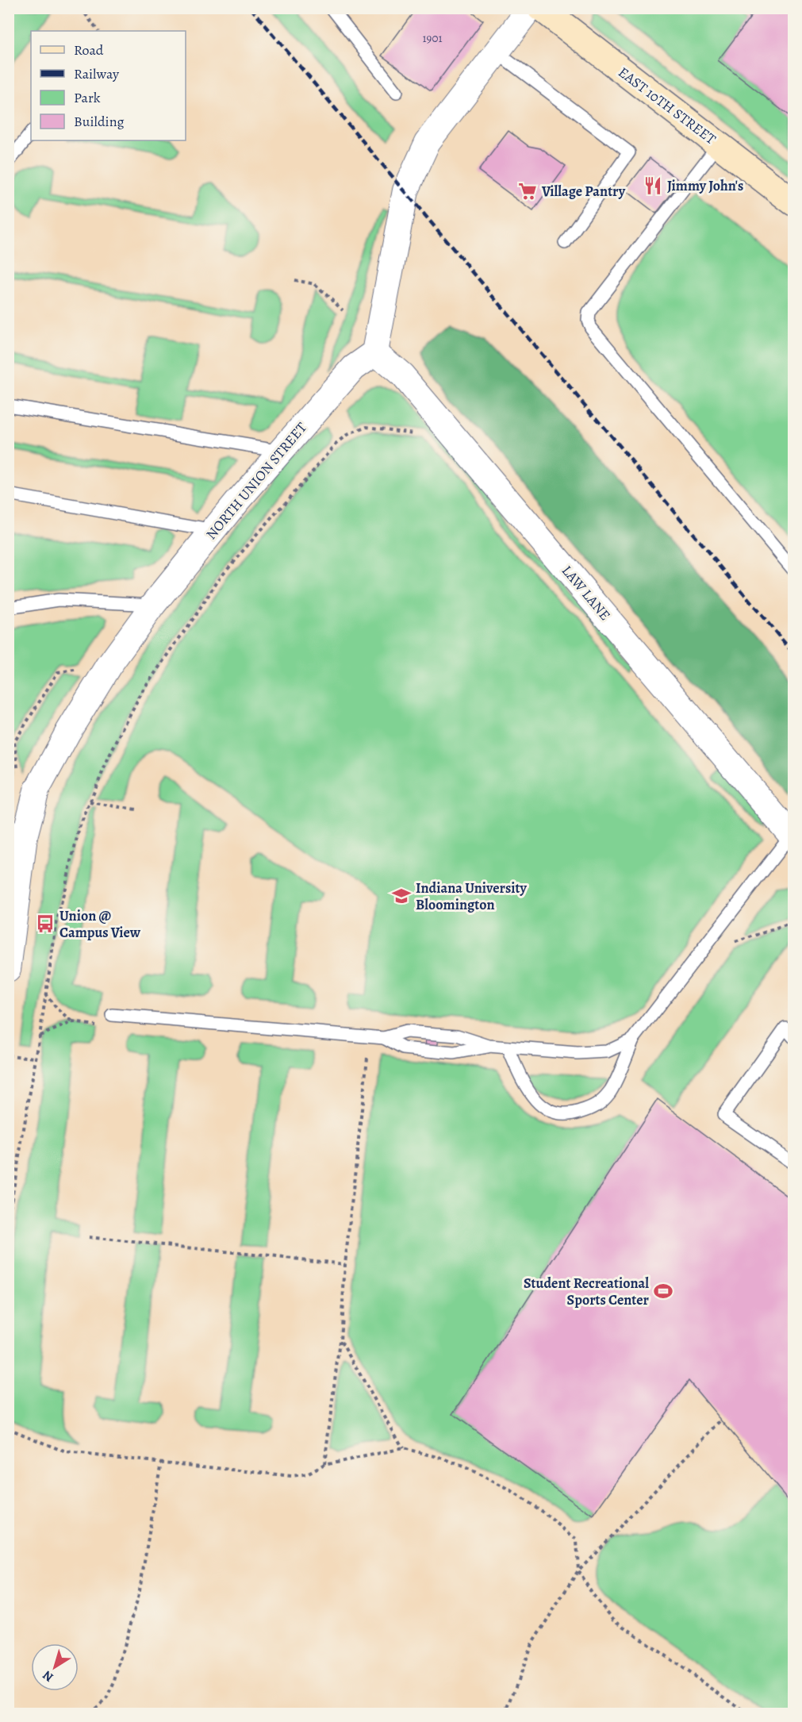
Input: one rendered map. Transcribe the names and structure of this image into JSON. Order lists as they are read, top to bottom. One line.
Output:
{"streets":{"street":["EAST 10TH STREET","NORTH UNION STREET","LAW LANE"]},"crossings":[["NORTH UNION STREET","LAW LANE"]],"places":{"restaurant":["Jimmy John's"],"supermarket":["Village Pantry"],"school or university":["Indiana University Bloomington"],"bus stop":["Union @ Campus View"],"sports":["Student Recreational Sports Center"]},"house_numbers":["1901"],"legend":["Road","Railway","Park","Building"],"north":"bottom left"}
